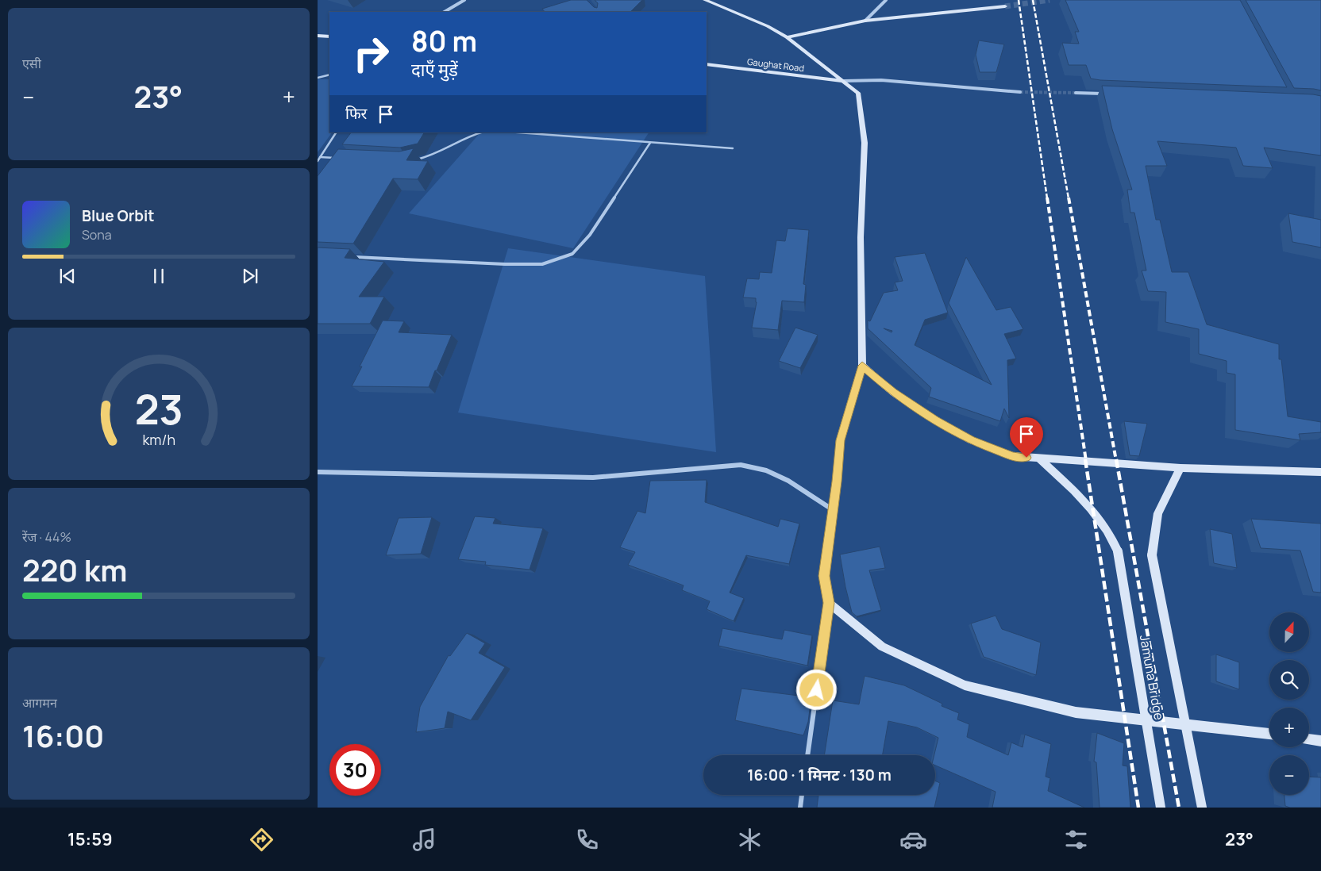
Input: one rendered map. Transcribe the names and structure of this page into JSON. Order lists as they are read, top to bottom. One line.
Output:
{"streets":{"main road":["Gaughat Road","Jamuna Bridge"]},"north":"top","page":{"tile":["एसी",["रेंज · 44%","220 km"],["आगमन","16:00"]],"turn":["80 m","दाएँ मुड़ें"],"heat":["−","23°","+"],"then":"फिर","song":["Blue Orbit","Sona"],"map_buttons":["+","−"],"limit":"30","trip":"16:00 · 1 मिनट · 130 m","tabs":["15:59","23°"],"gauge":["23","km/h"]}}
